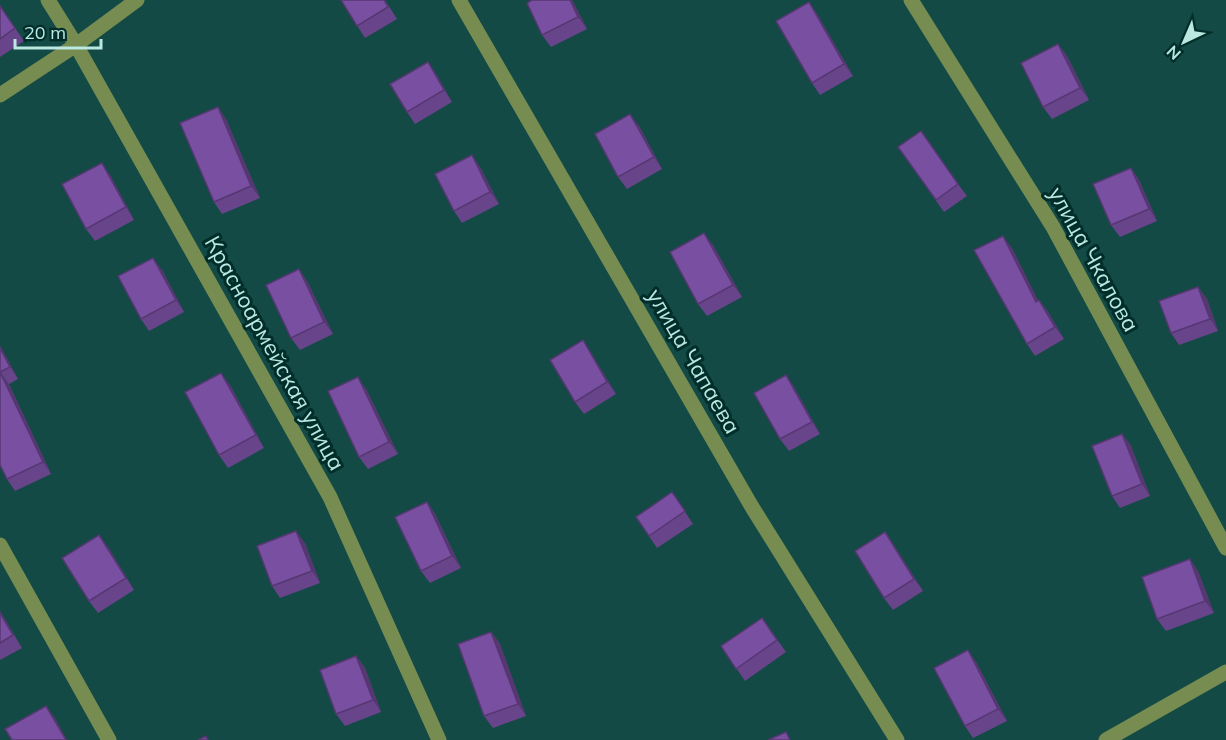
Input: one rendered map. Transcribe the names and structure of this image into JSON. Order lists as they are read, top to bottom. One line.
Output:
{"streets":{"street":["улица Чкалова","Красноармейская улица","улица Чапаева"]},"scale_bar":"20 m","north":"bottom left"}
